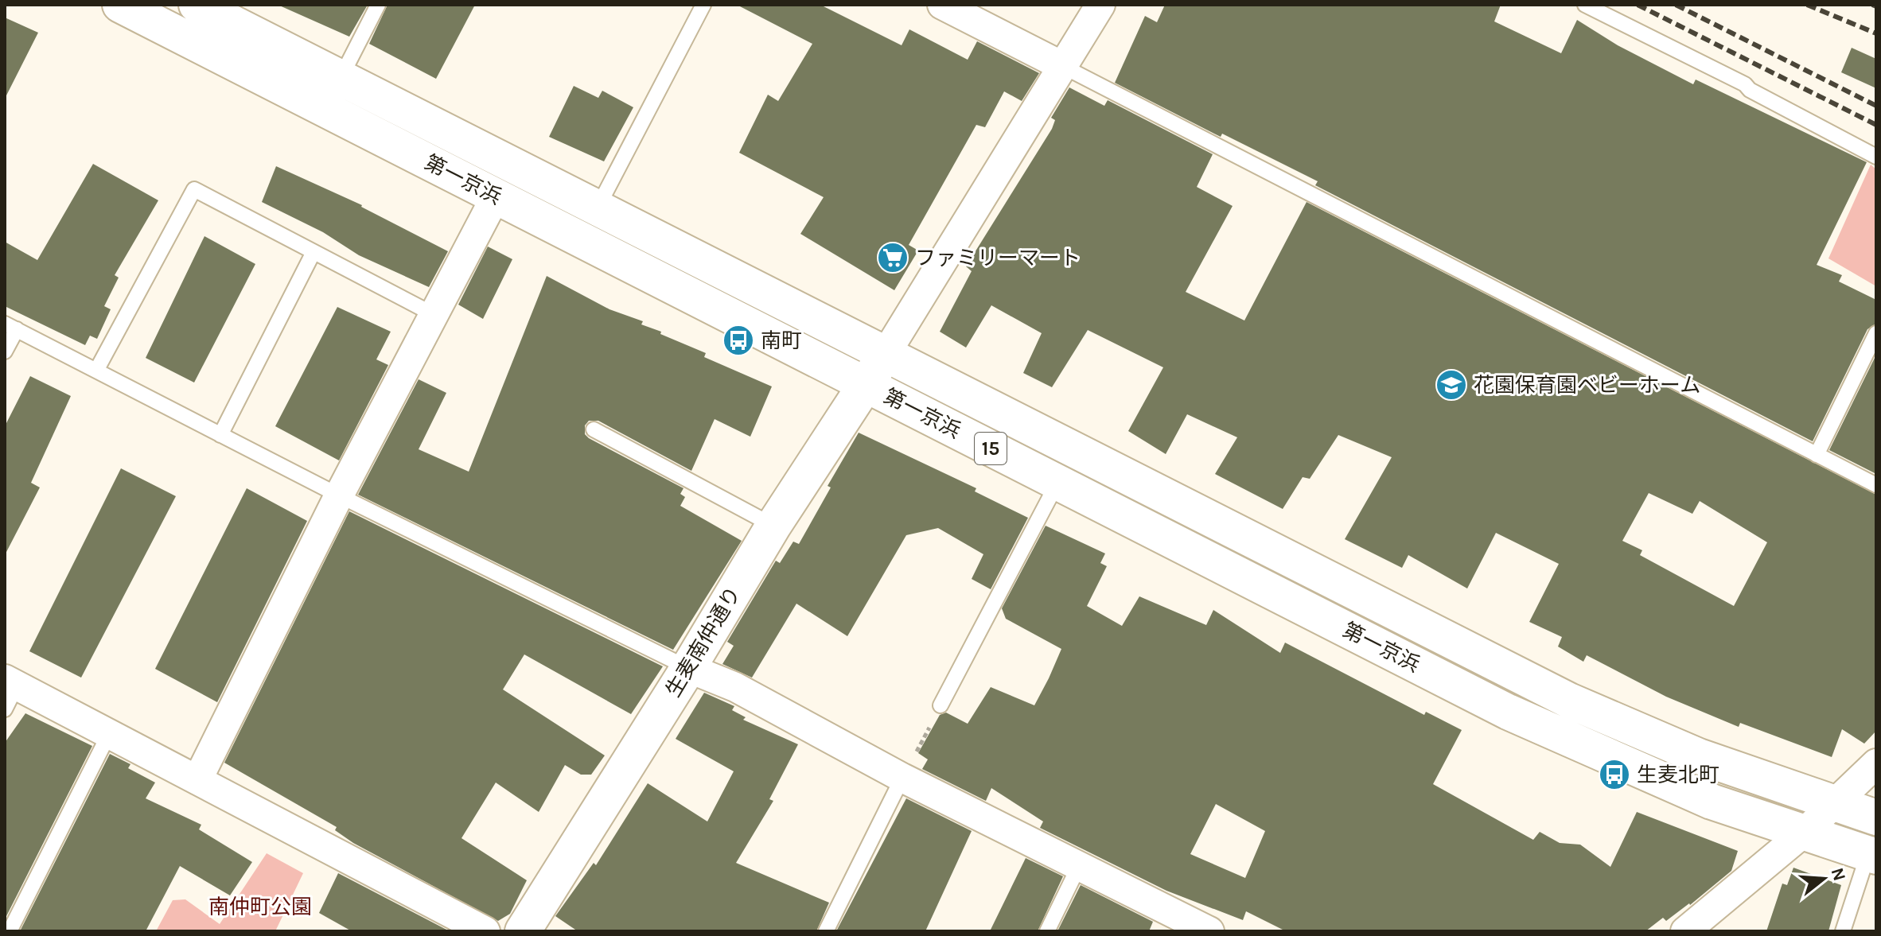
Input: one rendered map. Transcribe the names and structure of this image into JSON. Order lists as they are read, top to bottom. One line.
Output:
{"streets":{"main road":["第一京浜","15","生麦南仲通り"]},"crossings":[["第一京浜","生麦南仲通り"]],"parks":["南仲町公園"],"places":{"supermarket":["ファミリーマート"],"bus stop":["南町","生麦北町"],"school or university":["花園保育園ベビーホーム"]},"north":"right"}
